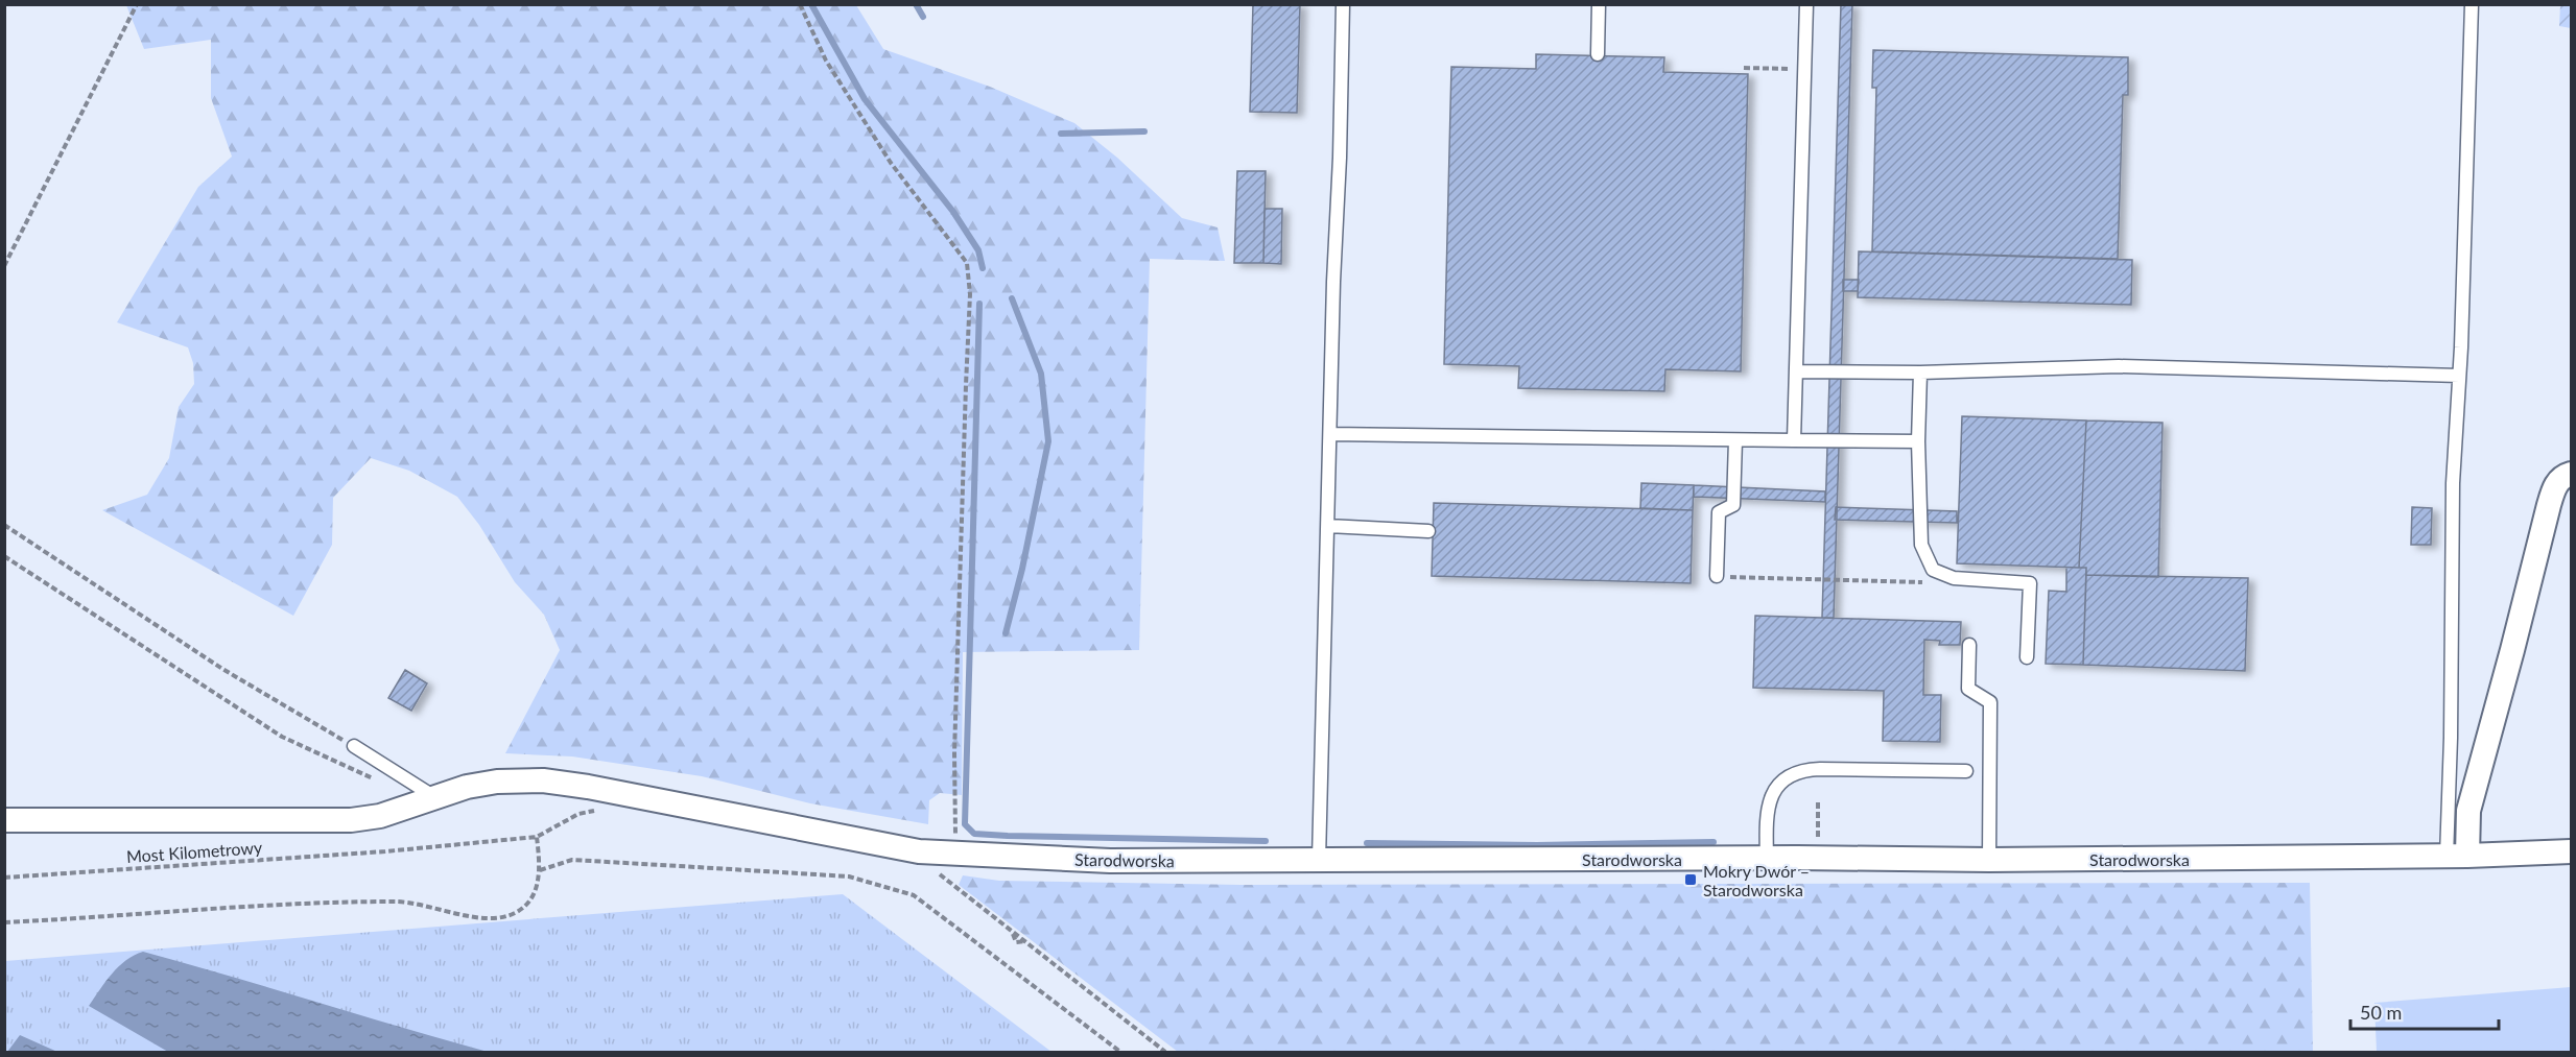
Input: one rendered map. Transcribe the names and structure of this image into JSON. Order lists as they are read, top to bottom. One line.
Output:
{"streets":{"street":["Starodworska"],"path":["Most Kilometrowy"]},"places":{"transit":["Mokry Dwór – Starodworska"]},"scale_bar":"50 m"}
